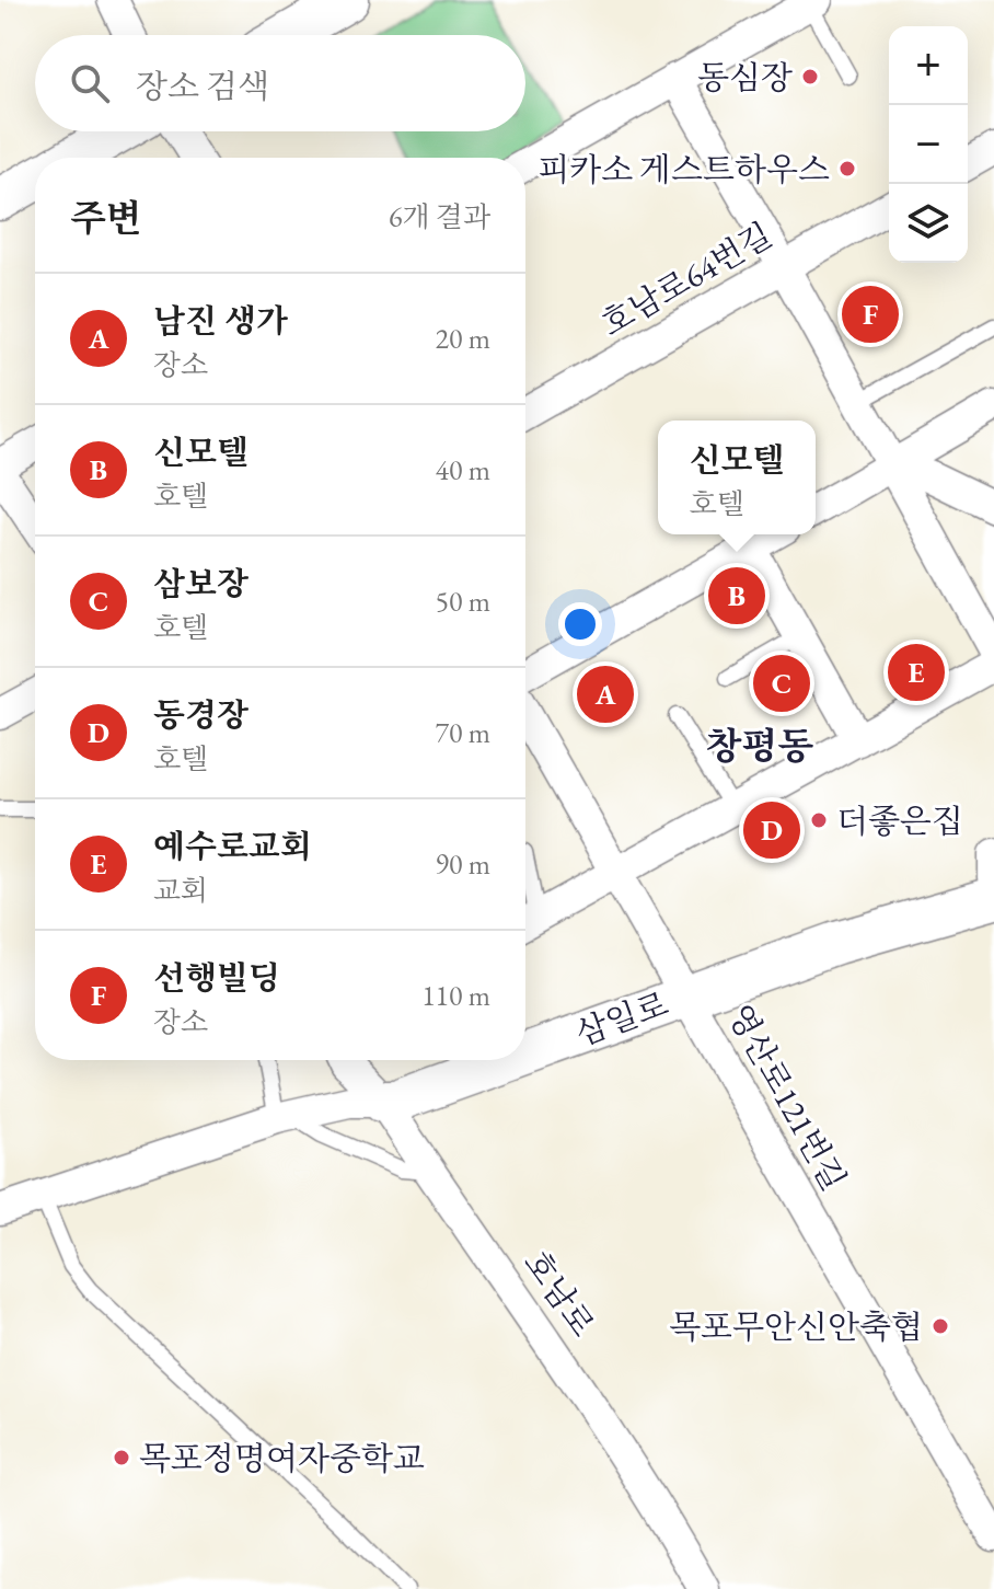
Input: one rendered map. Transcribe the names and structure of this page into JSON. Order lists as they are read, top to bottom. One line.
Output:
{"streets":{"street":["호남로64번길","삼일로","영산로121번길","호남로"]},"crossings":[["삼일로","영산로121번길"],["삼일로","호남로"]],"districts":["창평동"],"places":["동심장","피카소 게스트하우스","더좋은집","목포무안신안축협","목포정명여자중학교"],"page":{"map_buttons":["+","−"],"search":"장소 검색","heading":["주변","6개 결과"],"list":[{"mark":"A","name":"남진 생가","note":"장소","value":"20 m"},{"mark":"B","name":"신모텔","note":"호텔","value":"40 m"},{"mark":"C","name":"삼보장","note":"호텔","value":"50 m"},{"mark":"D","name":"동경장","note":"호텔","value":"70 m"},{"mark":"E","name":"예수로교회","note":"교회","value":"90 m"},{"mark":"F","name":"선행빌딩","note":"장소","value":"110 m"}],"pins":["F","B","E","C","A","D"],"popup":["신모텔","호텔"]}}
